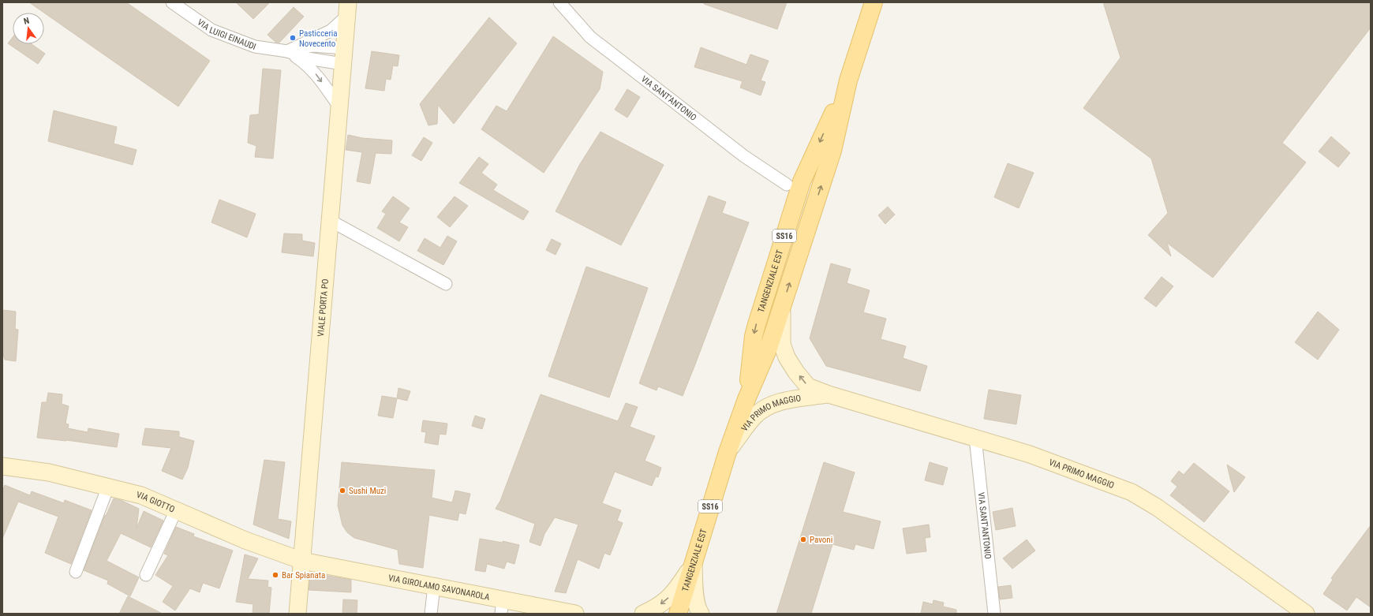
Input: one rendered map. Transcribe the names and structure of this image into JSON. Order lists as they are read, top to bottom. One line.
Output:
{"streets":{"main road":["SS16","TANGENZIALE EST"],"street":["VIA LUIGI EINAUDI","VIA SANT'ANTONIO","VIALE PORTA PO","VIA PRIMO MAGGIO","VIA GIOTTO","VIA GIROLAMO SAVONAROLA"]},"crossings":[["VIA LUIGI EINAUDI","VIALE PORTA PO"],["VIA SANT'ANTONIO","VIA PRIMO MAGGIO"],["TANGENZIALE EST","VIA PRIMO MAGGIO"],["VIALE PORTA PO","VIA GIOTTO"],["VIALE PORTA PO","VIA GIROLAMO SAVONAROLA"],["VIA GIOTTO","VIA GIROLAMO SAVONAROLA"]],"places":["Pasticceria Novecento","Sushi Muzi","Pavoni","Bar Spianata"],"north":"top"}
